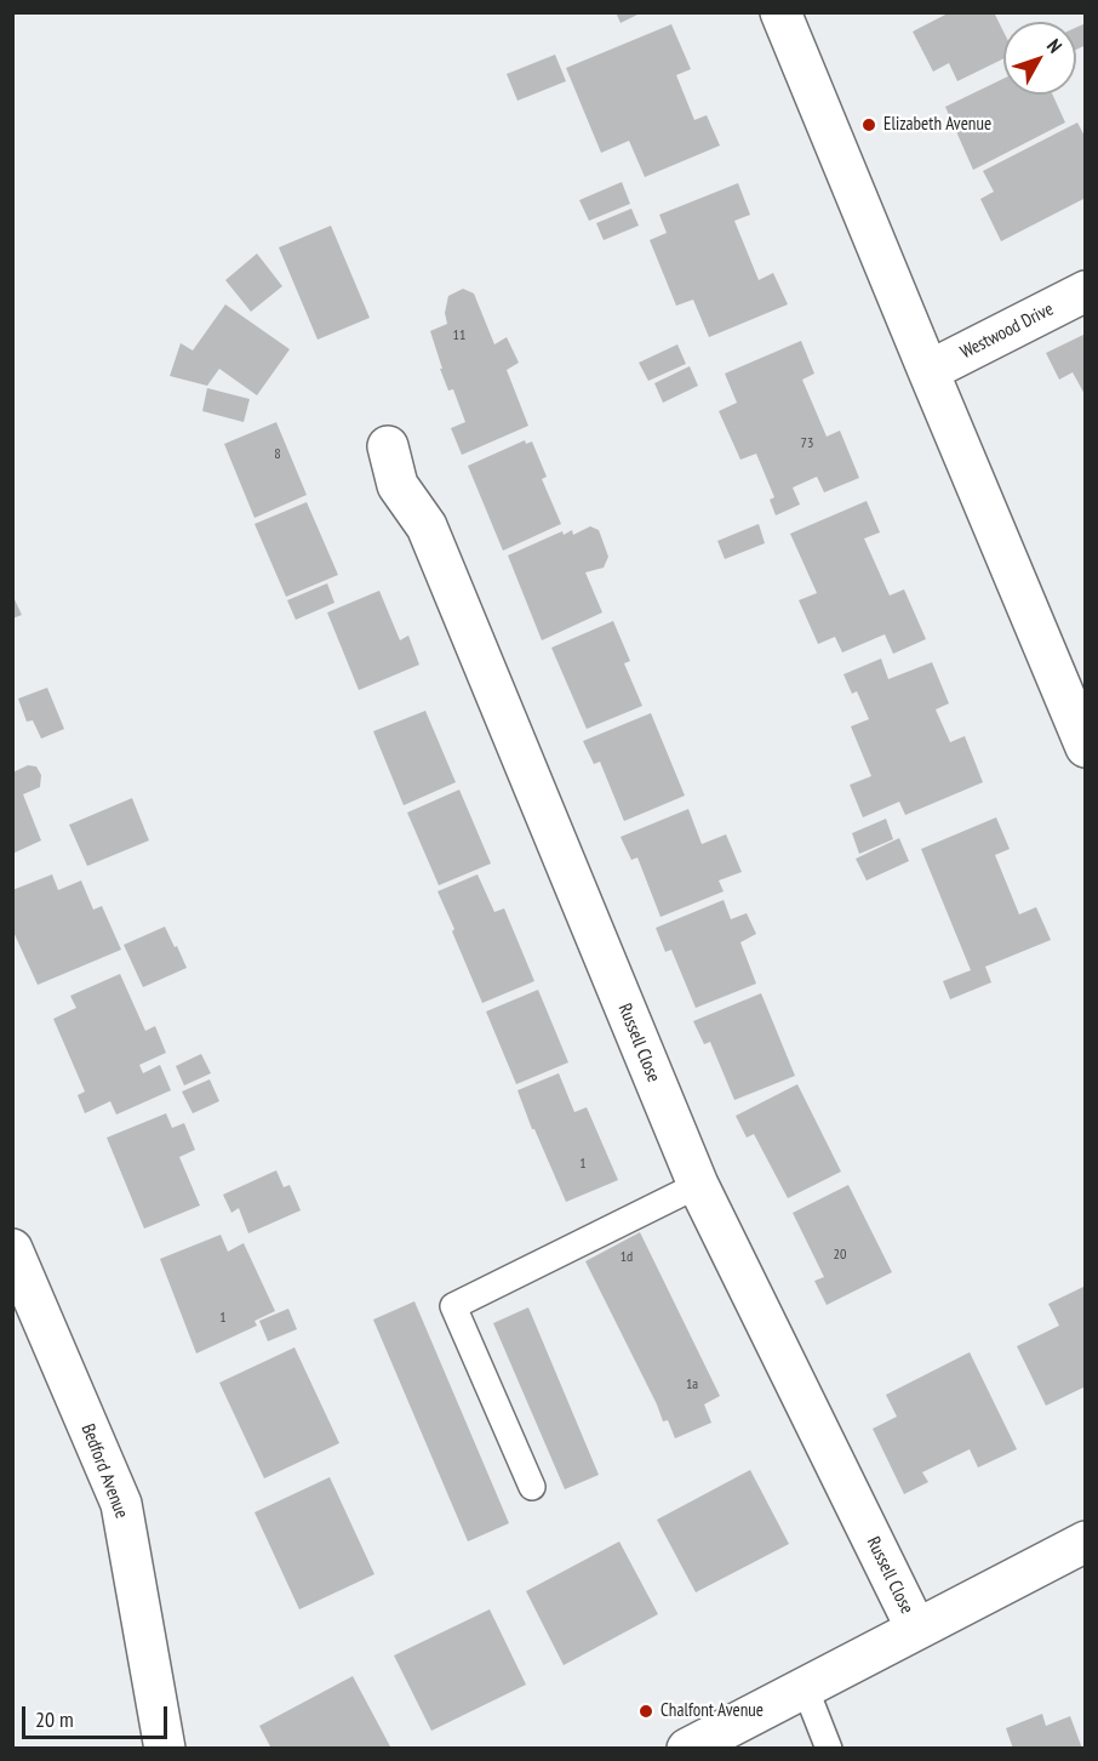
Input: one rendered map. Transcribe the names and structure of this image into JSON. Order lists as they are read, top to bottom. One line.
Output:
{"streets":{"street":["Westwood Drive","Russell Close","Bedford Avenue"]},"places":["Elizabeth Avenue","Chalfont Avenue"],"house_numbers":["11","73","8","1","20","1d","1","1a"],"scale_bar":"20 m","north":"top right"}
